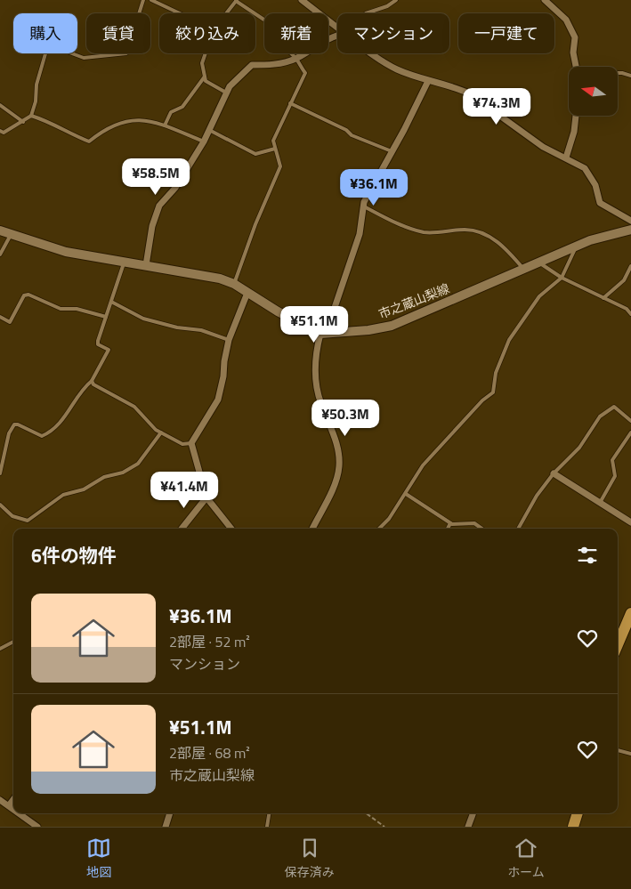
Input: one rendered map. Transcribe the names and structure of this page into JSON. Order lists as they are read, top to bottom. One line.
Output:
{"streets":{"main road":["市之蔵山梨線"]},"north":"left","page":{"chip":["購入","賃貸","絞り込み","新着","マンション","一戸建て"],"price":["¥74.3M","¥58.5M","¥36.1M","¥51.1M","¥50.3M","¥41.4M"],"heading":"6件の物件","list":[{"name":"¥36.1M","note":"2部屋 · 52 m² · マンション"},{"name":"¥51.1M","note":"2部屋 · 68 m² · 市之蔵山梨線"}],"tabs":["地図","保存済み","ホーム"]}}
